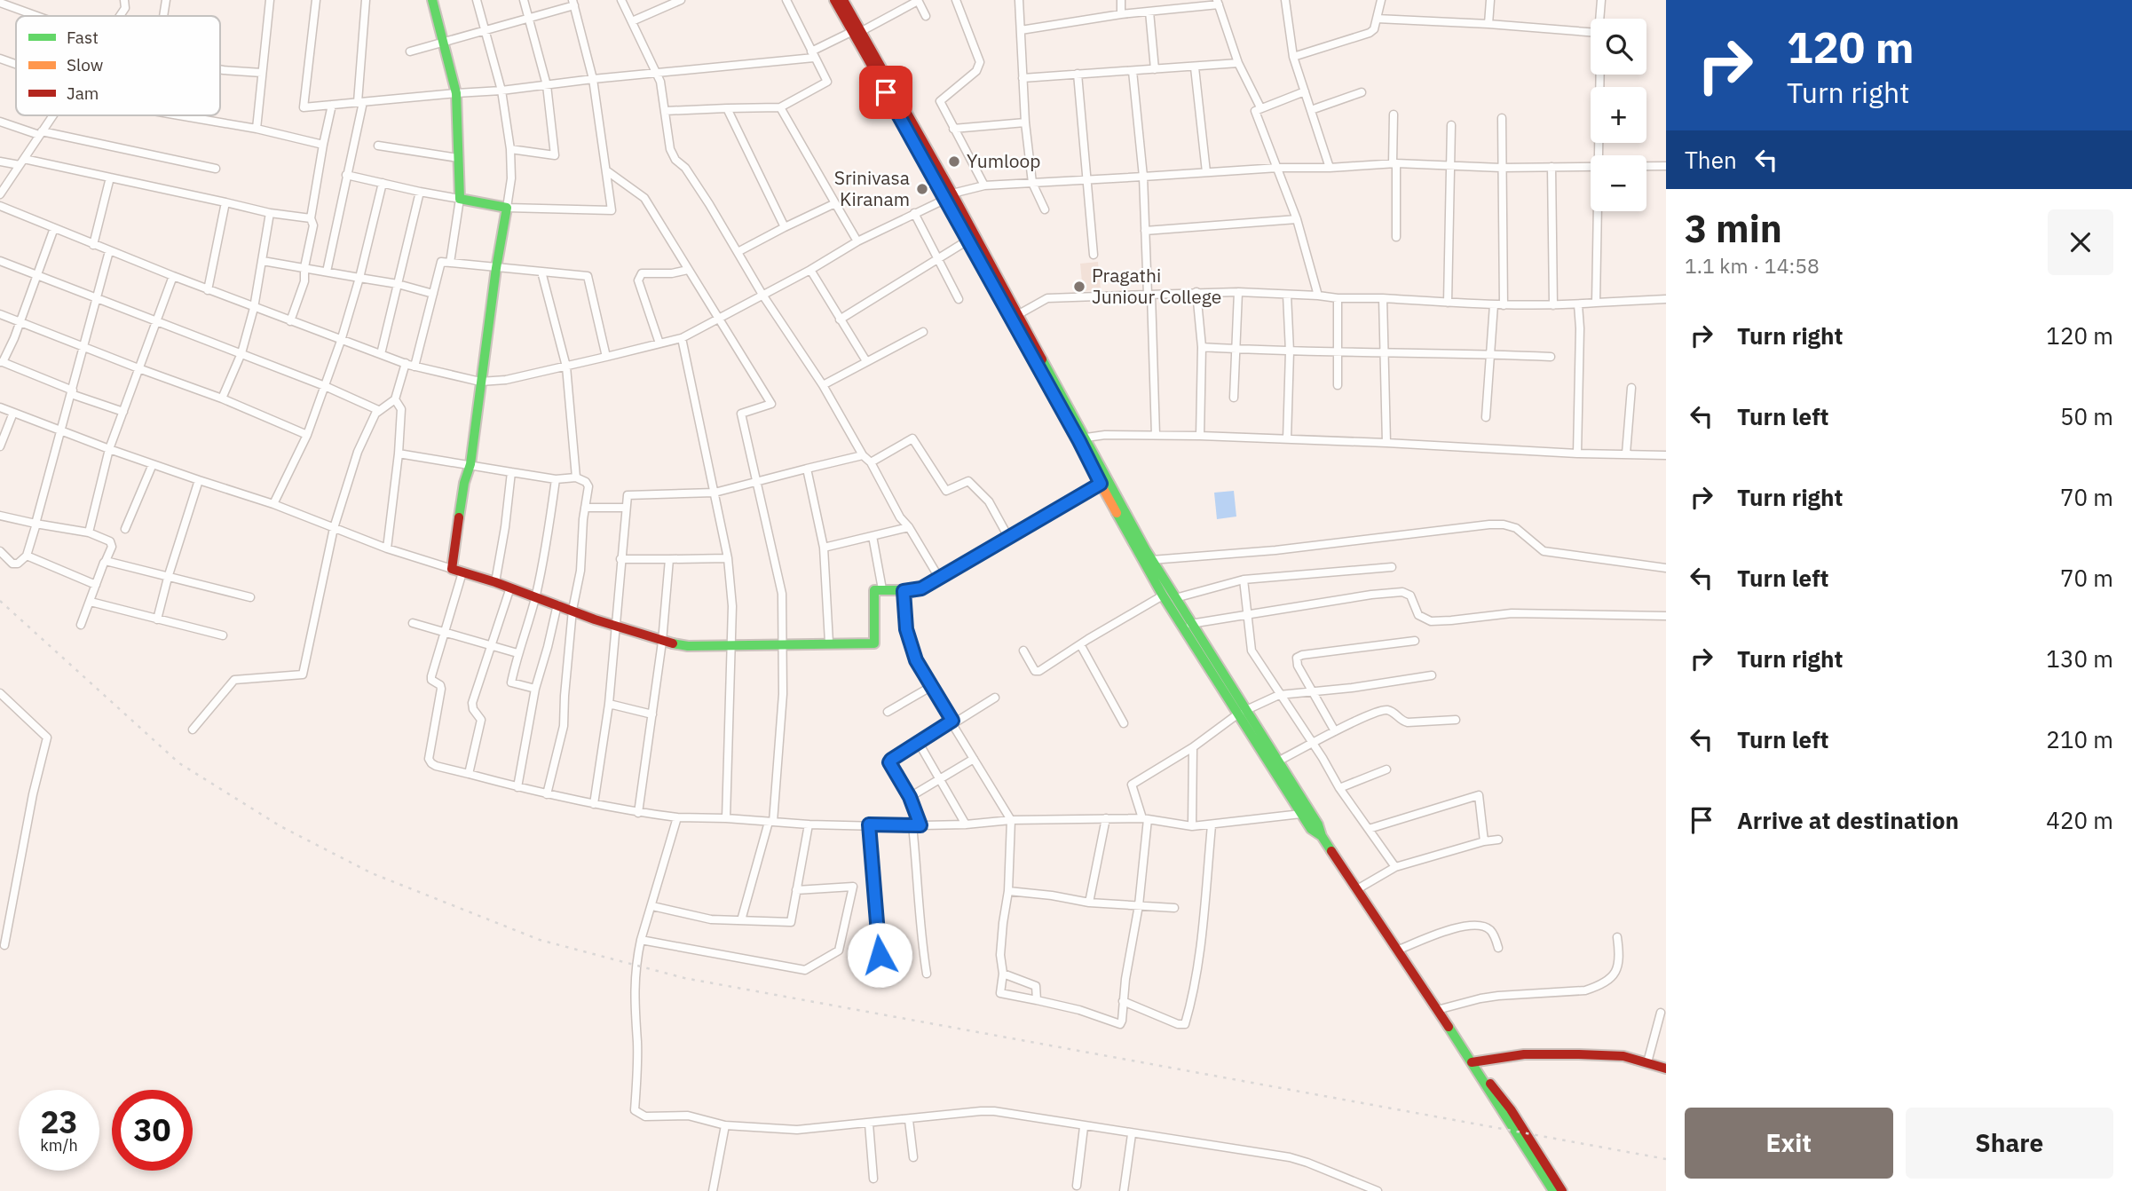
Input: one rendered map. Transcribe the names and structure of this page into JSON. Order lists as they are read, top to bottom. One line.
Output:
{"places":["Yumloop","Srinivasa Kiranam","Pragathi Juniour College"],"legend":["Fast","Slow","Jam"],"page":{"turn":["120 m","Turn right"],"map_buttons":["+","−"],"then":"Then","heading":["3 min","1.1 km · 14:58"],"list":[{"name":"Turn right","value":"120 m"},{"name":"Turn left","value":"50 m"},{"name":"Turn right","value":"70 m"},{"name":"Turn left","value":"70 m"},{"name":"Turn right","value":"130 m"},{"name":"Turn left","value":"210 m"},{"name":"Arrive at destination","value":"420 m"}],"speed":"23 km/h","limit":"30","buttons":["Exit","Share"]}}
